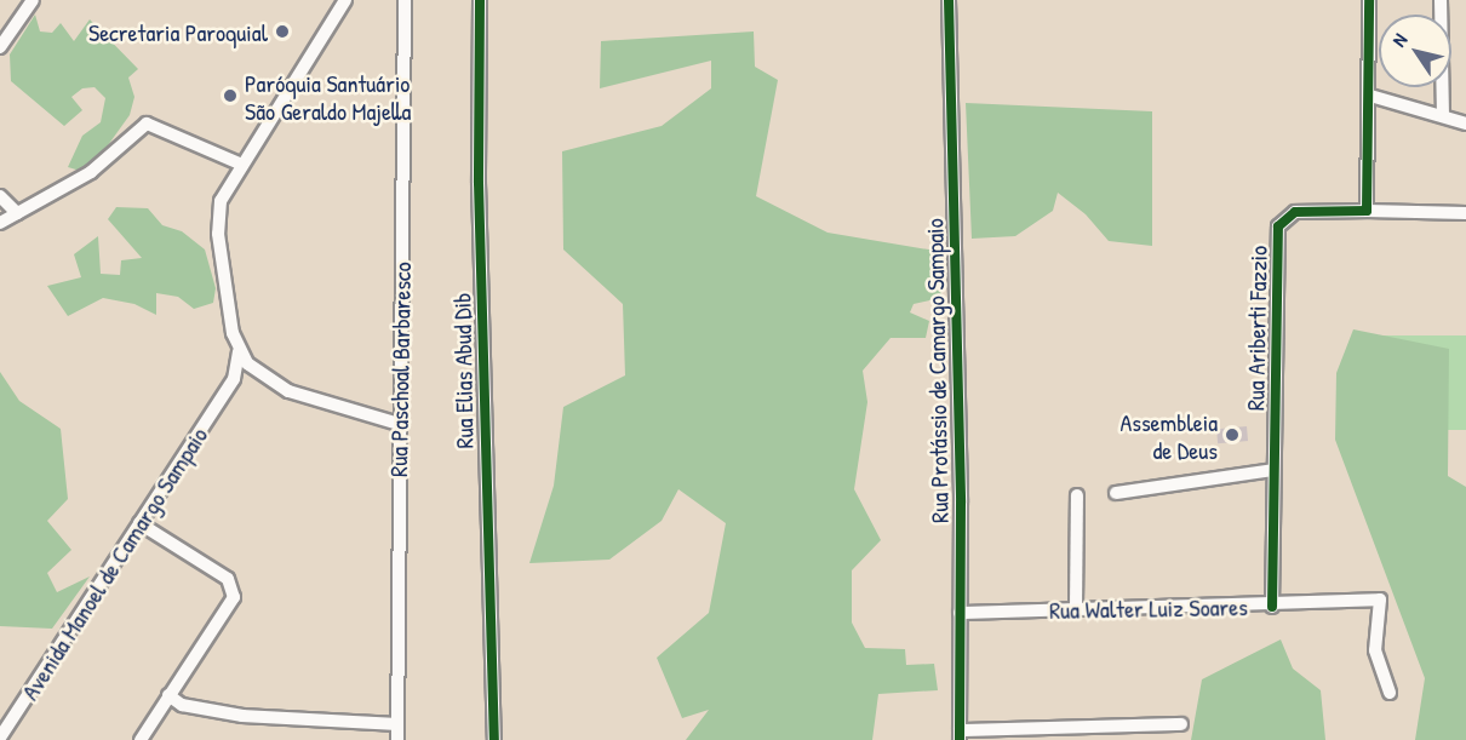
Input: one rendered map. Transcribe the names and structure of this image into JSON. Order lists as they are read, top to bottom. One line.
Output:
{"streets":{"street":["Rua Ariberti Fazzio","Rua Paschoal Barbaresco","Rua Elias Abud Dib","Rua Protássio de Camargo Sampaio","Avenida Manoel de Camargo Sampaio","Rua Walter Luiz Soares"]},"crossings":[["Rua Ariberti Fazzio","Rua Walter Luiz Soares"],["Rua Protássio de Camargo Sampaio","Rua Walter Luiz Soares"]],"places":["Secretaria Paroquial","Paróquia Santuário São Geraldo Majella","Assembleia de Deus"],"north":"top left"}
